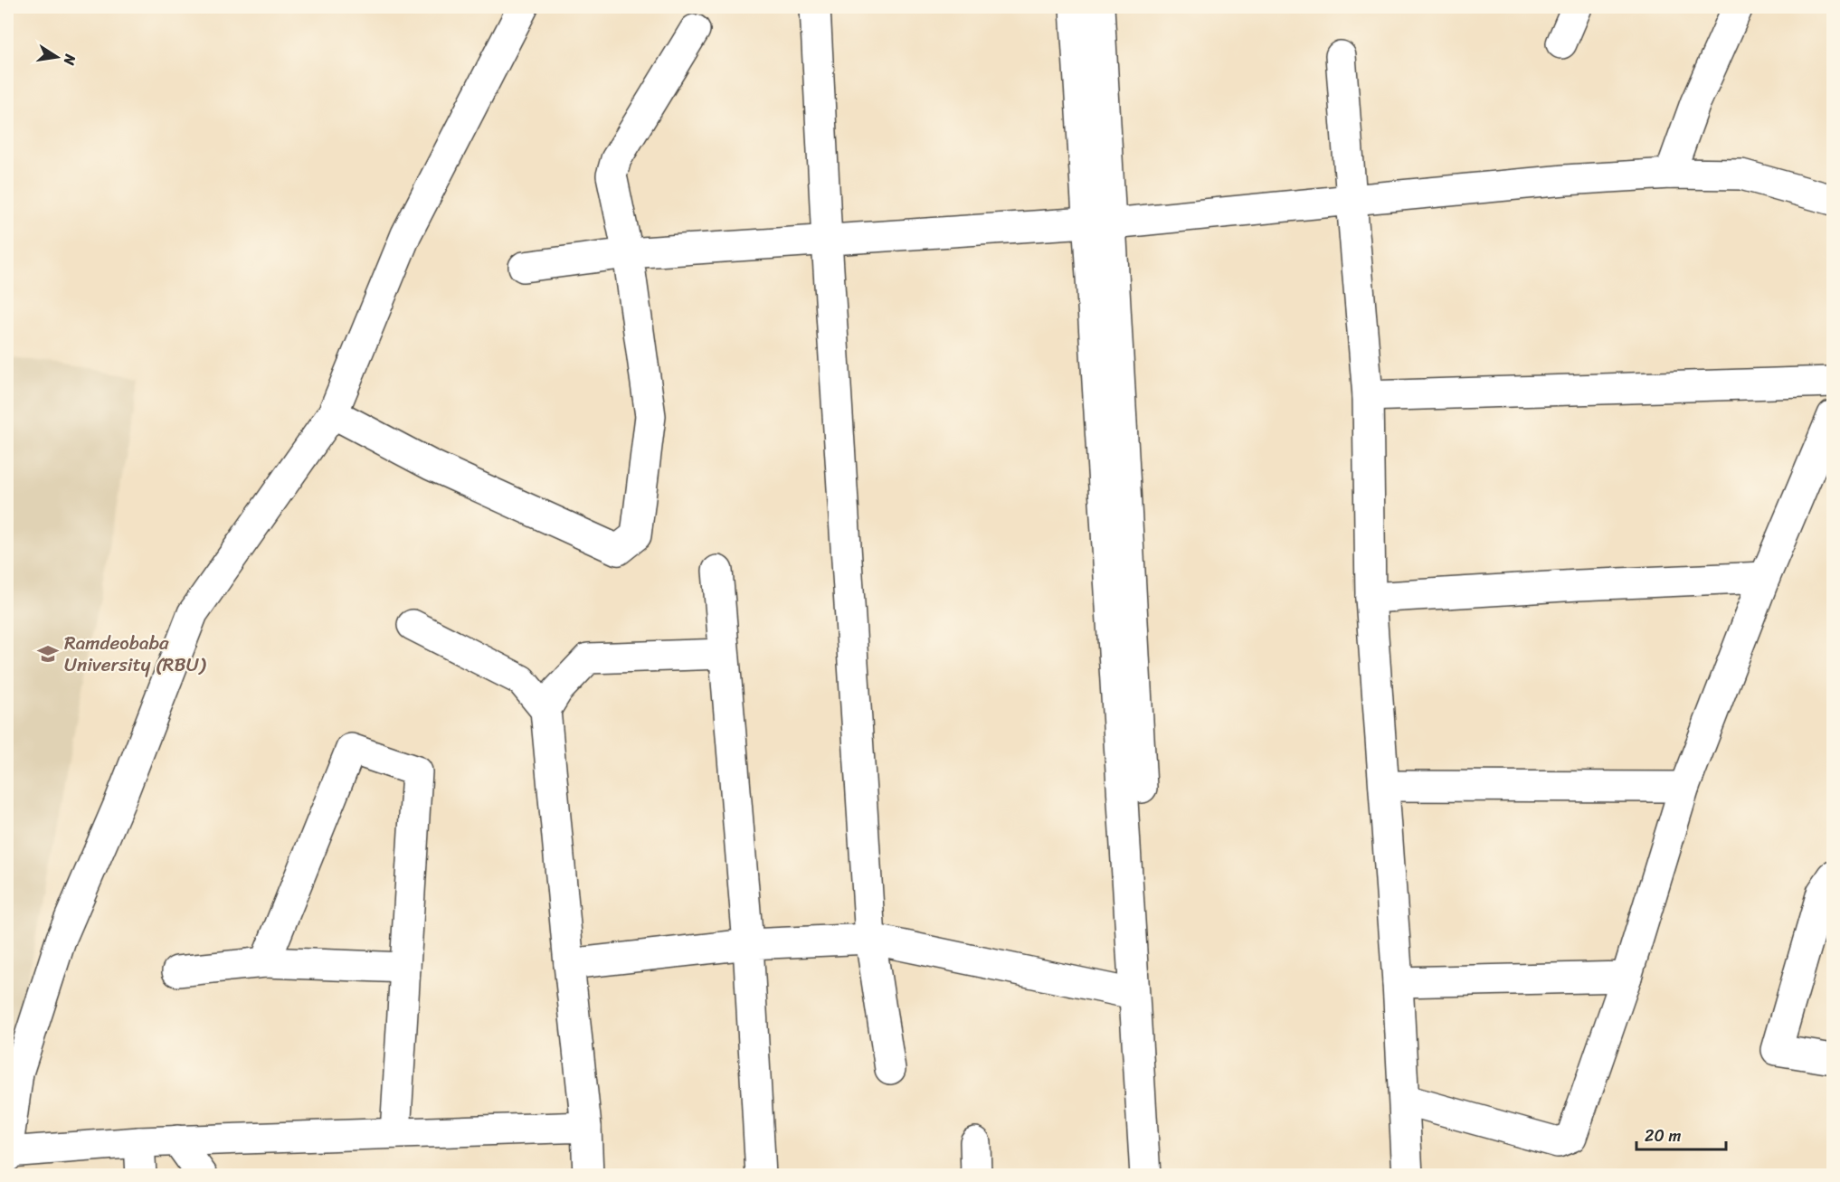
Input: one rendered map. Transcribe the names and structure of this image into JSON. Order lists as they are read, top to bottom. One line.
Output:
{"places":{"school or university":["Ramdeobaba University (RBU)"]},"scale_bar":"20 m","north":"right"}
